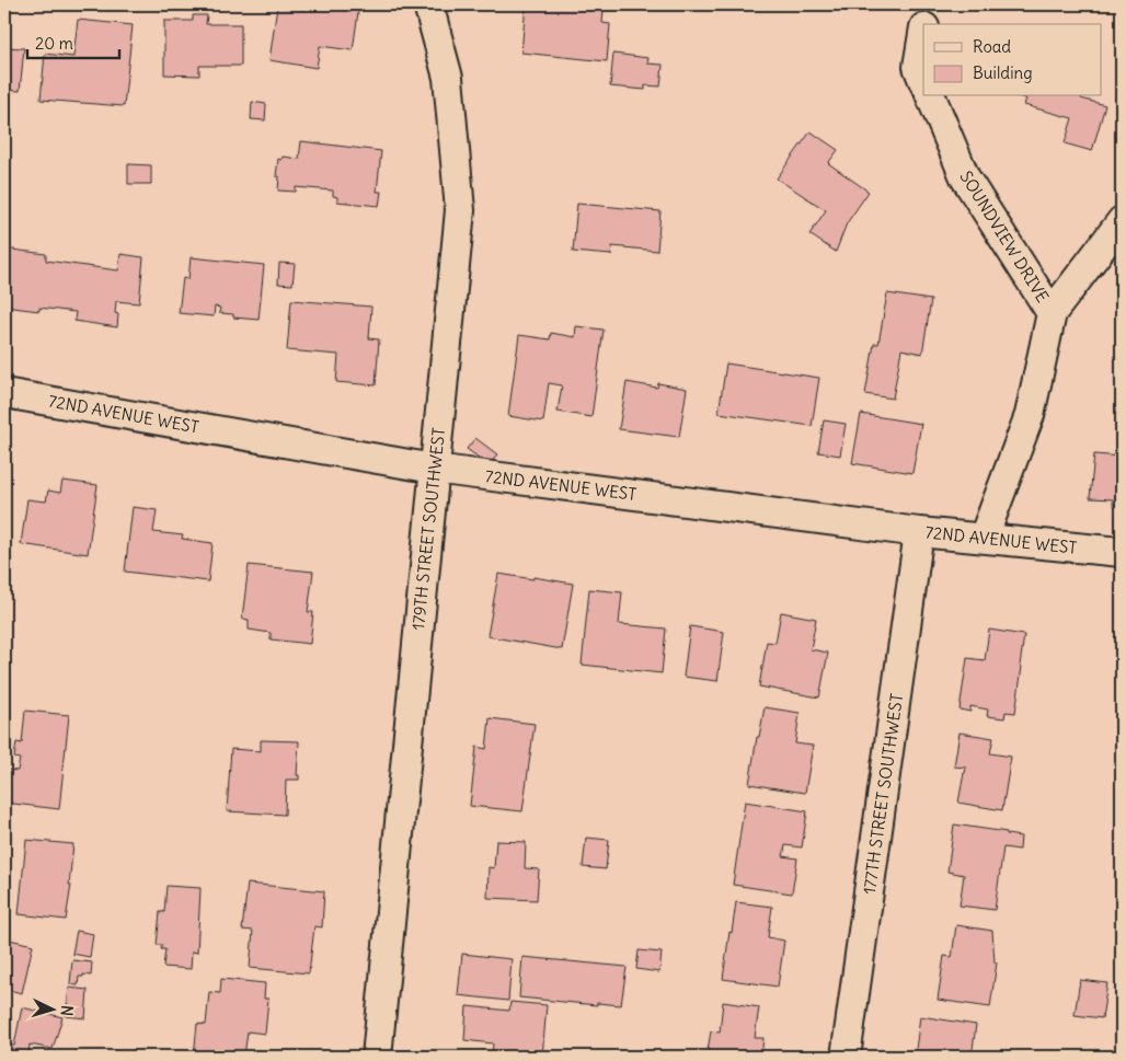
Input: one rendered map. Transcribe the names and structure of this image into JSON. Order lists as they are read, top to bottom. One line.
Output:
{"streets":{"street":["SOUNDVIEW DRIVE","72ND AVENUE WEST","179TH STREET SOUTHWEST","177TH STREET SOUTHWEST"]},"crossings":[["SOUNDVIEW DRIVE","72ND AVENUE WEST"],["72ND AVENUE WEST","179TH STREET SOUTHWEST"],["72ND AVENUE WEST","177TH STREET SOUTHWEST"]],"legend":["Road","Building"],"scale_bar":"20 m","north":"right"}
